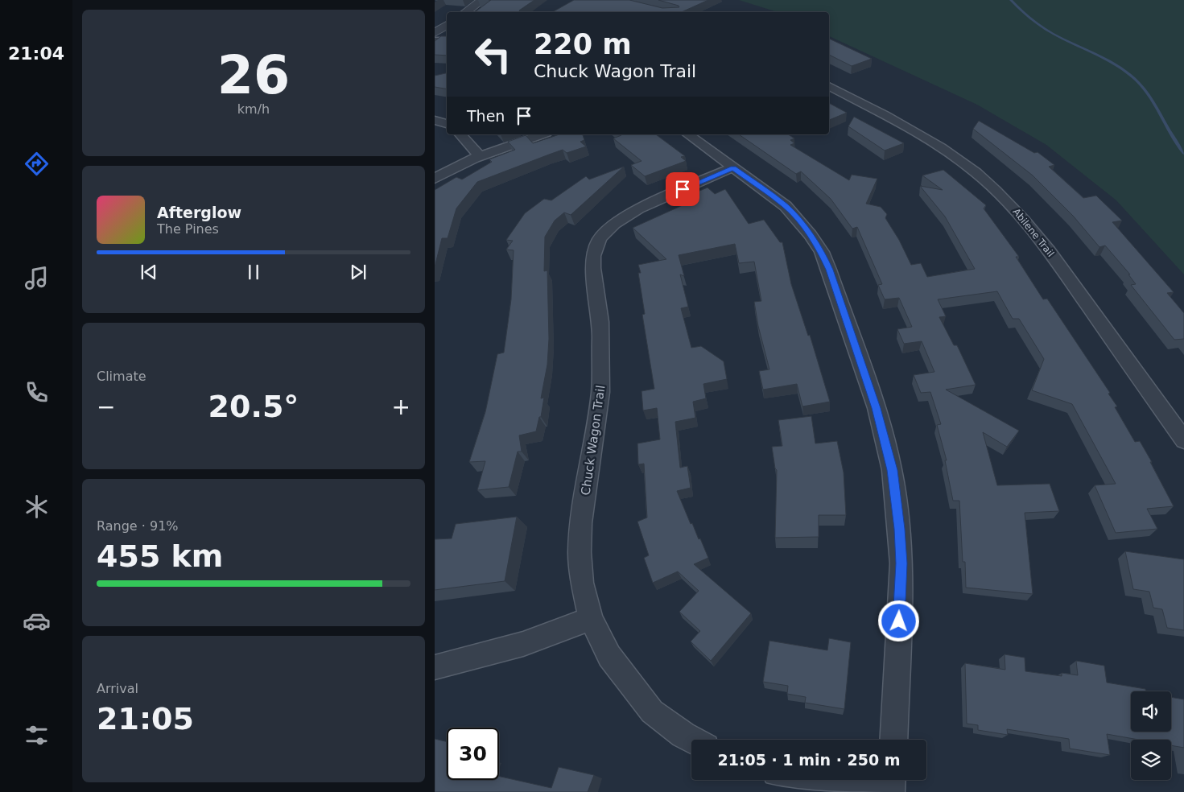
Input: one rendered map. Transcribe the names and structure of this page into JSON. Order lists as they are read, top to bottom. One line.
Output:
{"streets":{"street":["Abilene Trail","Chuck Wagon Trail"]},"page":{"tabs":"21:04","tile":[["26","km/h"],"Climate",["Range · 91%","455 km"],["Arrival","21:05"]],"turn":["220 m","Chuck Wagon Trail"],"then":"Then","song":["Afterglow","The Pines"],"heat":["−","20.5°","+"],"limit":"30","trip":"21:05 · 1 min · 250 m"}}
